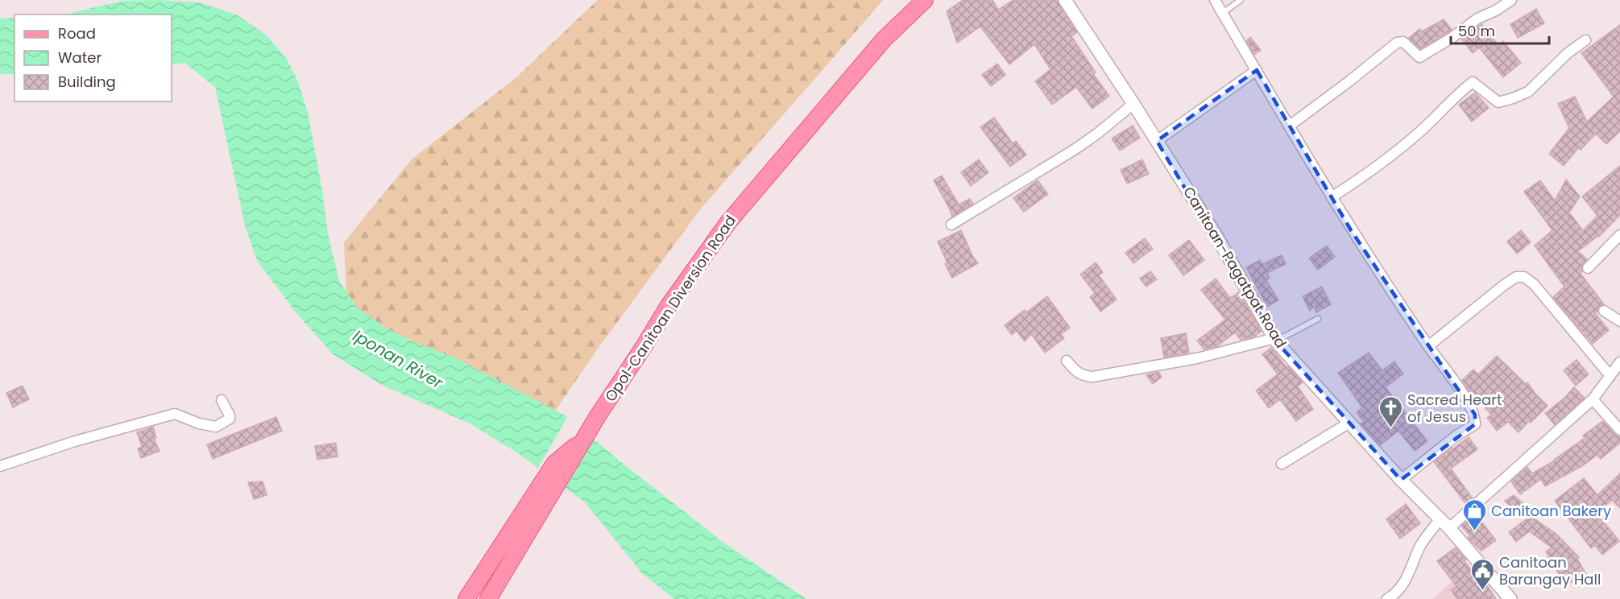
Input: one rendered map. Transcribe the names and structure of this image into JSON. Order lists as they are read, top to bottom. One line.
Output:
{"streets":{"main road":["Opol-Canitoan Diversion Road"],"street":["Canitoan-Pagatpat Road"]},"water":["Iponan River"],"places":{"church":["Sacred Heart of Jesus"],"shop":["Canitoan Bakery"],"public building":["Canitoan Barangay Hall"]},"legend":["Road","Water","Building"],"scale_bar":"50 m"}
